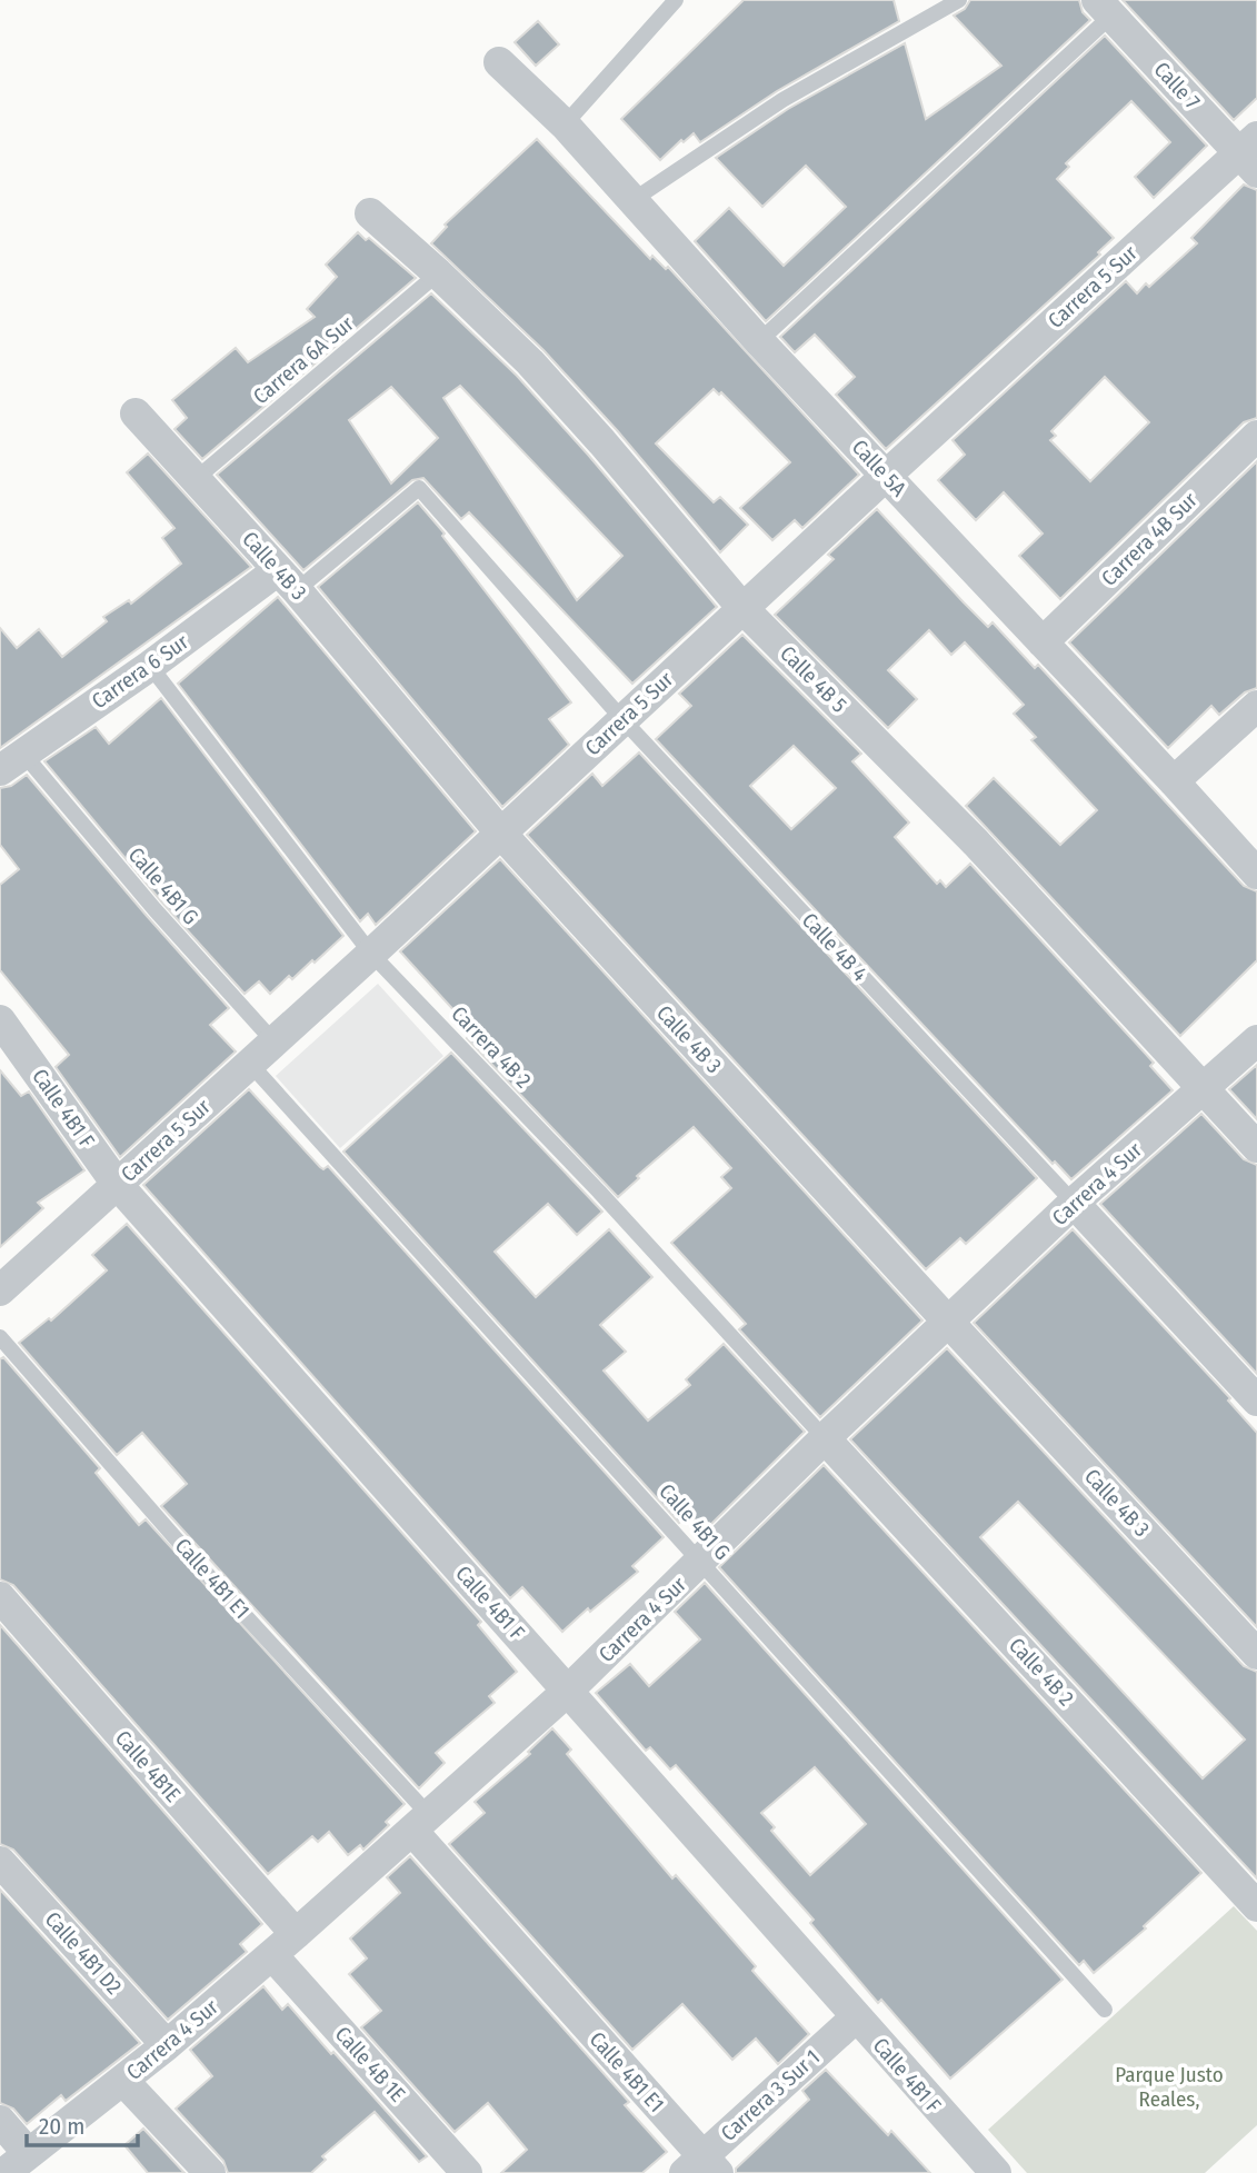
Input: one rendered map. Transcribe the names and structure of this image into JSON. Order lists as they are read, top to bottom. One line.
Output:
{"streets":{"street":["Calle 7","Carrera 5 Sur","Calle 5A","Carrera 4B Sur","Calle 4B 3","Carrera 6 Sur","Calle 4B 5","Calle 4B 4","Calle 4B1 F","Carrera 4 Sur","Calle 4B1 E1","Calle 4B 2","Calle 4B1E","Calle 4B1 D2","Calle 4B 1E","Carrera 3 Sur 1"],"lane":["Carrera 6A Sur","Calle 4B1 G","Carrera 4B 2"]},"crossings":[["Calle 7","Carrera 5 Sur"],["Carrera 5 Sur","Calle 5A"],["Carrera 5 Sur","Calle 4B 3"],["Carrera 5 Sur","Calle 4B 5"],["Carrera 5 Sur","Calle 4B1 G"],["Carrera 5 Sur","Calle 4B 4"],["Carrera 5 Sur","Carrera 4B 2"],["Carrera 5 Sur","Calle 4B1 F"],["Carrera 6A Sur","Calle 4B 3"],["Carrera 6A Sur","Calle 4B 5"],["Calle 5A","Carrera 4B Sur"],["Calle 4B 3","Carrera 6 Sur"],["Calle 4B 3","Carrera 4 Sur"],["Carrera 6 Sur","Calle 4B1 G"],["Carrera 6 Sur","Calle 4B 4"],["Carrera 6 Sur","Carrera 4B 2"],["Calle 4B 5","Carrera 4 Sur"],["Calle 4B1 G","Carrera 4 Sur"],["Calle 4B 4","Carrera 4 Sur"],["Carrera 4B 2","Carrera 4 Sur"],["Carrera 4B 2","Calle 4B 2"],["Calle 4B1 F","Carrera 4 Sur"],["Calle 4B1 F","Carrera 3 Sur 1"],["Carrera 4 Sur","Calle 4B1 E1"],["Carrera 4 Sur","Calle 4B 2"],["Carrera 4 Sur","Calle 4B1E"],["Carrera 4 Sur","Calle 4B1 D2"],["Carrera 4 Sur","Calle 4B 1E"],["Calle 4B1 E1","Carrera 3 Sur 1"]],"parks":["Parque Justo Reales,"],"scale_bar":"20 m"}
